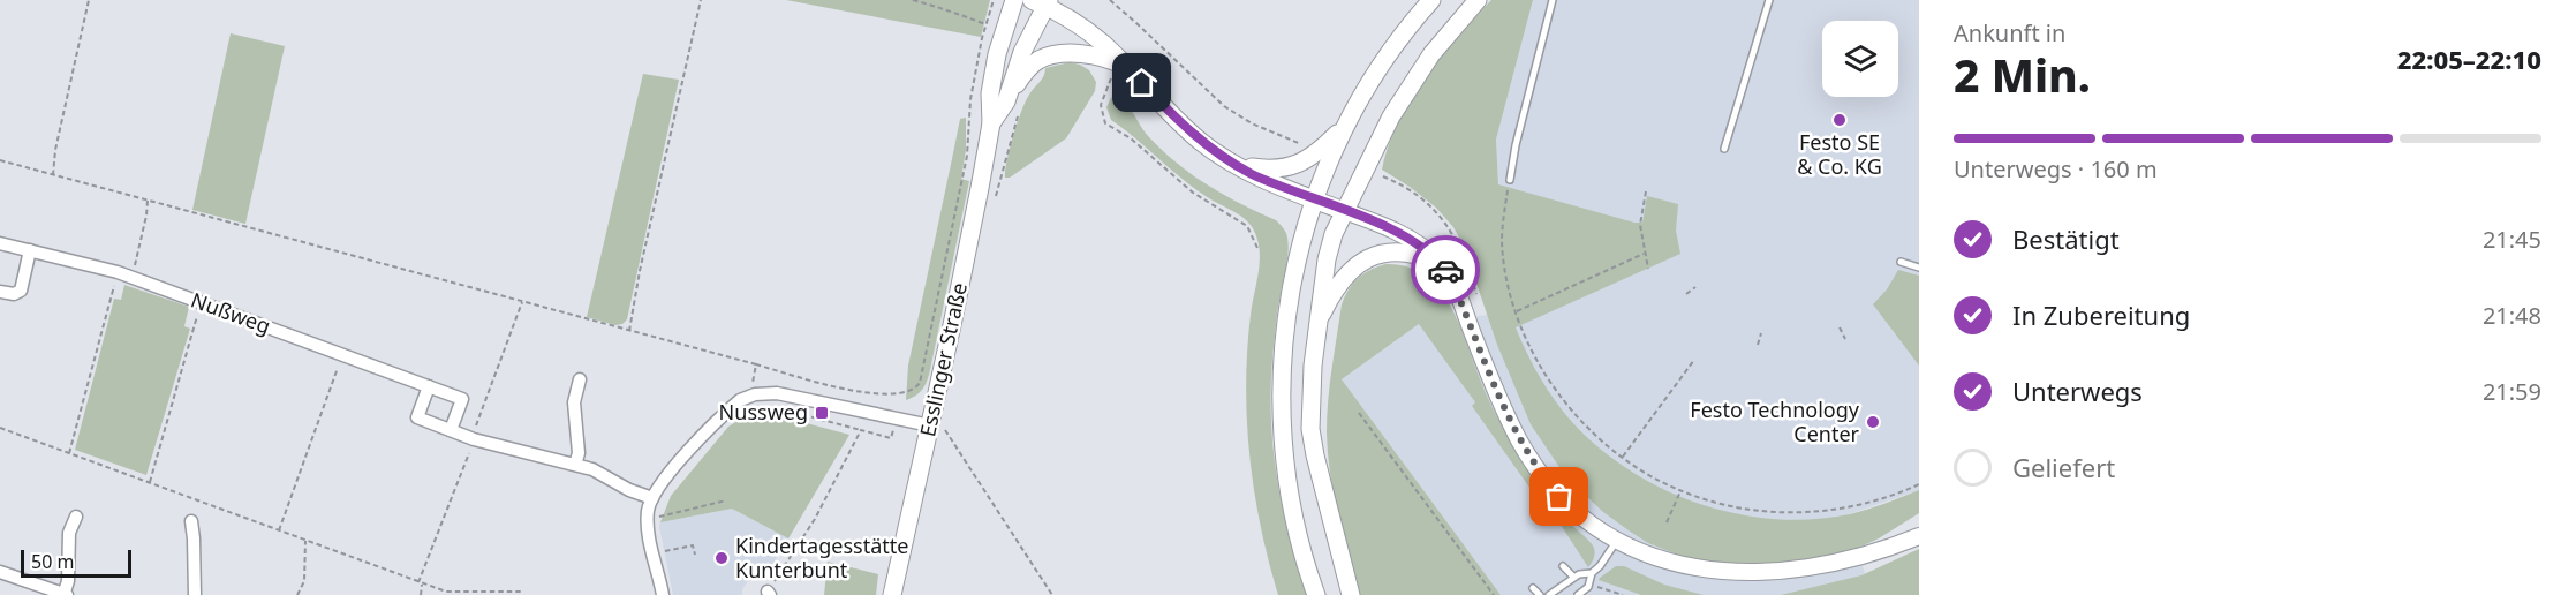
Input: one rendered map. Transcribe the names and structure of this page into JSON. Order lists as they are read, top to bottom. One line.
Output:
{"streets":{"main road":["Esslinger Straße"],"street":["Nußweg"]},"places":{"other":["Festo SE & Co. KG","Festo Technology Center","Kindertagesstätte Kunterbunt"],"transit":["Nussweg"]},"scale_bar":"50 m","page":{"heading":["2 Min.","Ankunft in","22:05–22:10"],"bar":"Unterwegs · 160 m","list":[["Bestätigt","21:45"],["In Zubereitung","21:48"],["Unterwegs","21:59"],"Geliefert"],"scale":"50 m"}}
